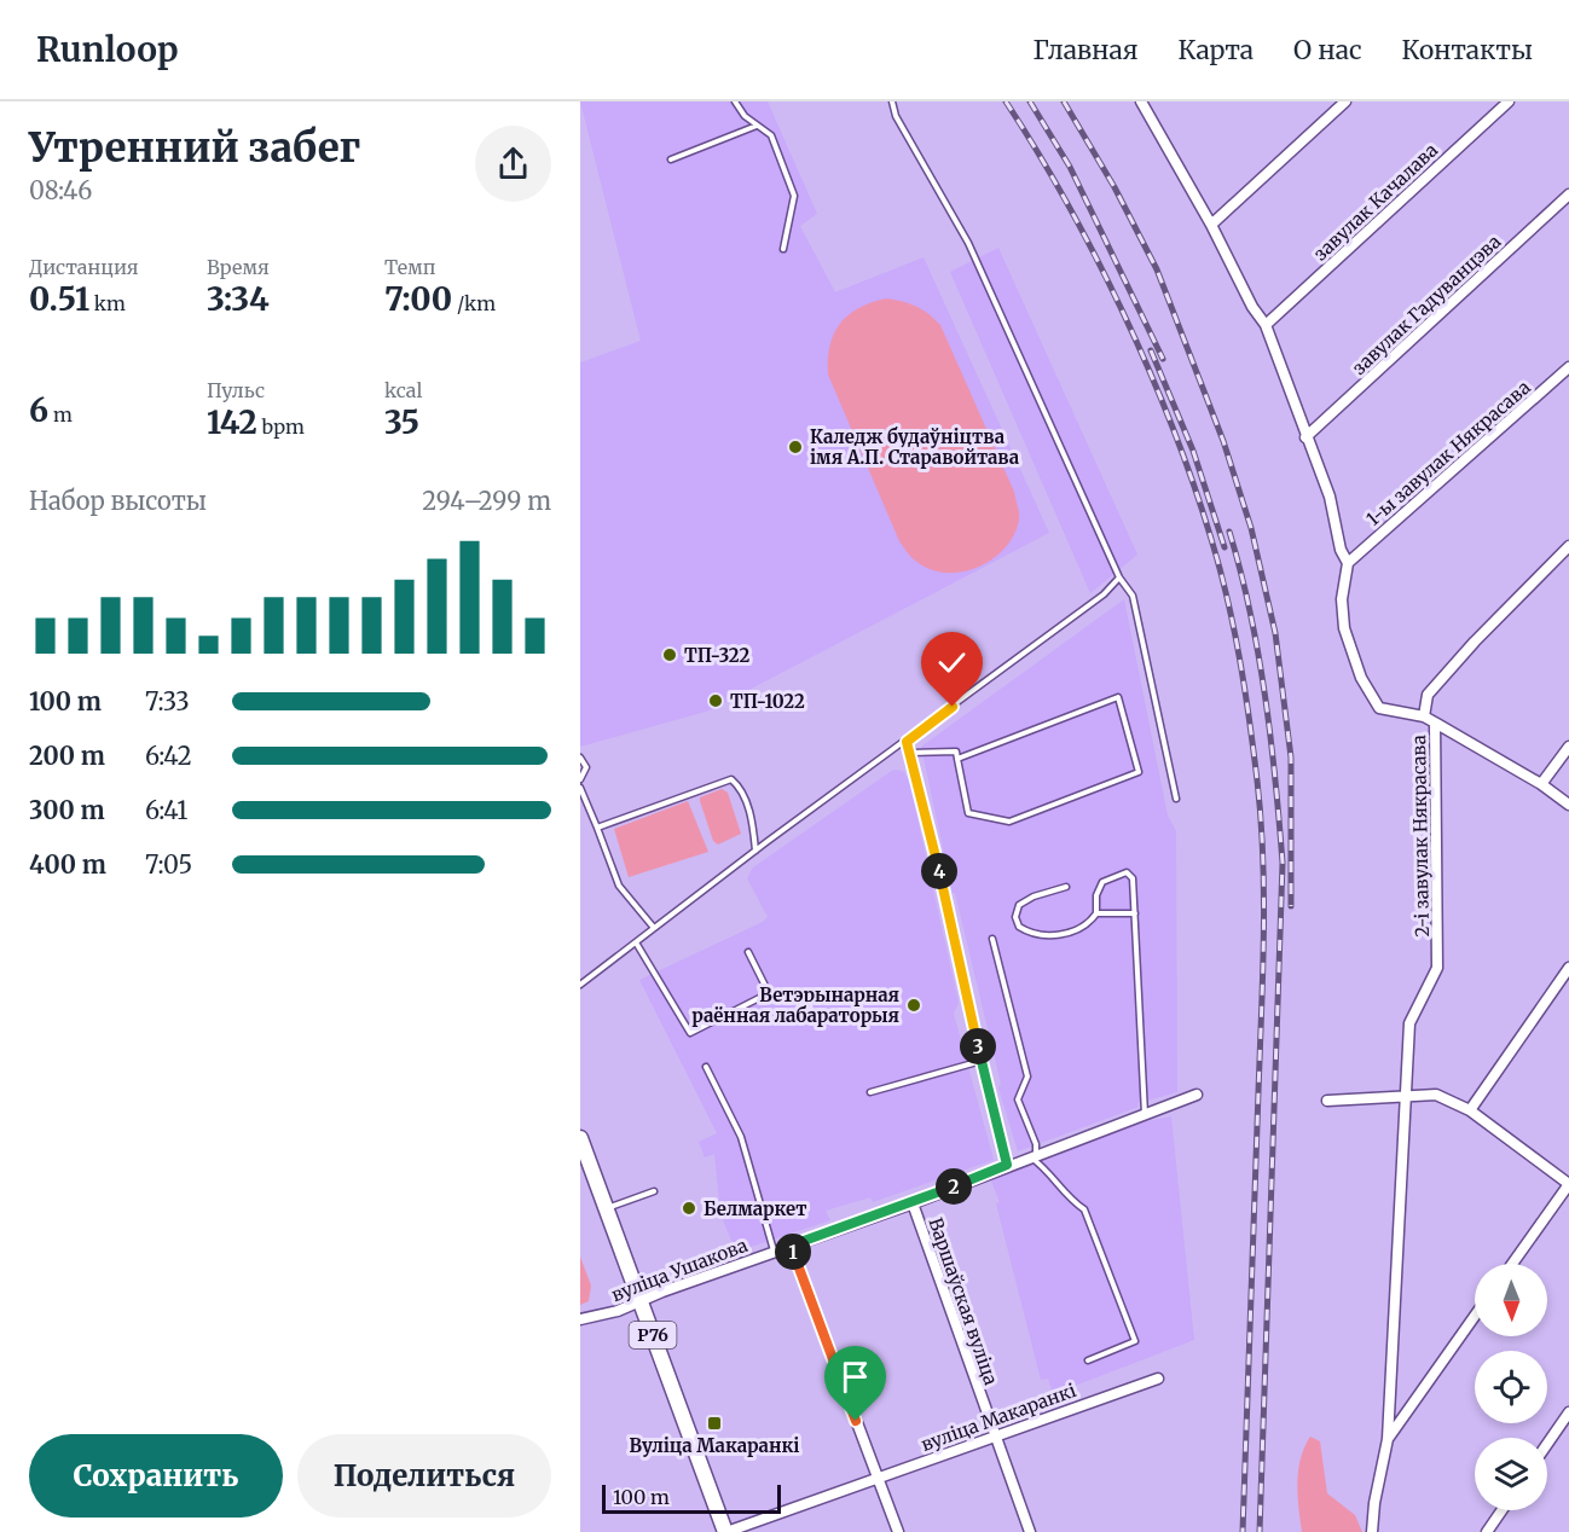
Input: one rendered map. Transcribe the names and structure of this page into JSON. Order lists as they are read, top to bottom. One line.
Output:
{"streets":{"main road":["Р76"],"street":["завулак Качалава","завулак Гадуванцэва","1-ы завулак Някрасава","2-і завулак Някрасава","вуліца Ушакова","Варшаўская вуліца","вуліца Макаранкі"]},"crossings":[["вуліца Ушакова","Варшаўская вуліца"],["вуліца Ушакова","Р76"],["Варшаўская вуліца","вуліца Макаранкі"],["Р76","вуліца Макаранкі"]],"places":{"other":["Каледж будаўніцтва імя А.П. Старавойтава","ТП-322","ТП-1022","Ветэрынарная раённая лабараторыя","Белмаркет"],"transit":["Вуліца Макаранкі"]},"scale_bar":"100 m","north":"bottom","page":{"header":"Runloop","nav":["Главная","Карта","О нас","Контакты"],"heading":["Утренний забег","08:46"],"stats":[["Дистанция","0.51 km"],["Время","3:34"],["Темп","7:00 /km"],["6 m"],["Пульс","142 bpm"],["kcal","35"]],"chart":["Набор высоты","294–299 m"],"list":[{"name":"100 m","note":"7:33"},{"name":"200 m","note":"6:42"},{"name":"300 m","note":"6:41"},{"name":"400 m","note":"7:05"}],"pins":["4","3","2","1"],"buttons":["Сохранить","Поделиться"],"scale":"100 m"}}
